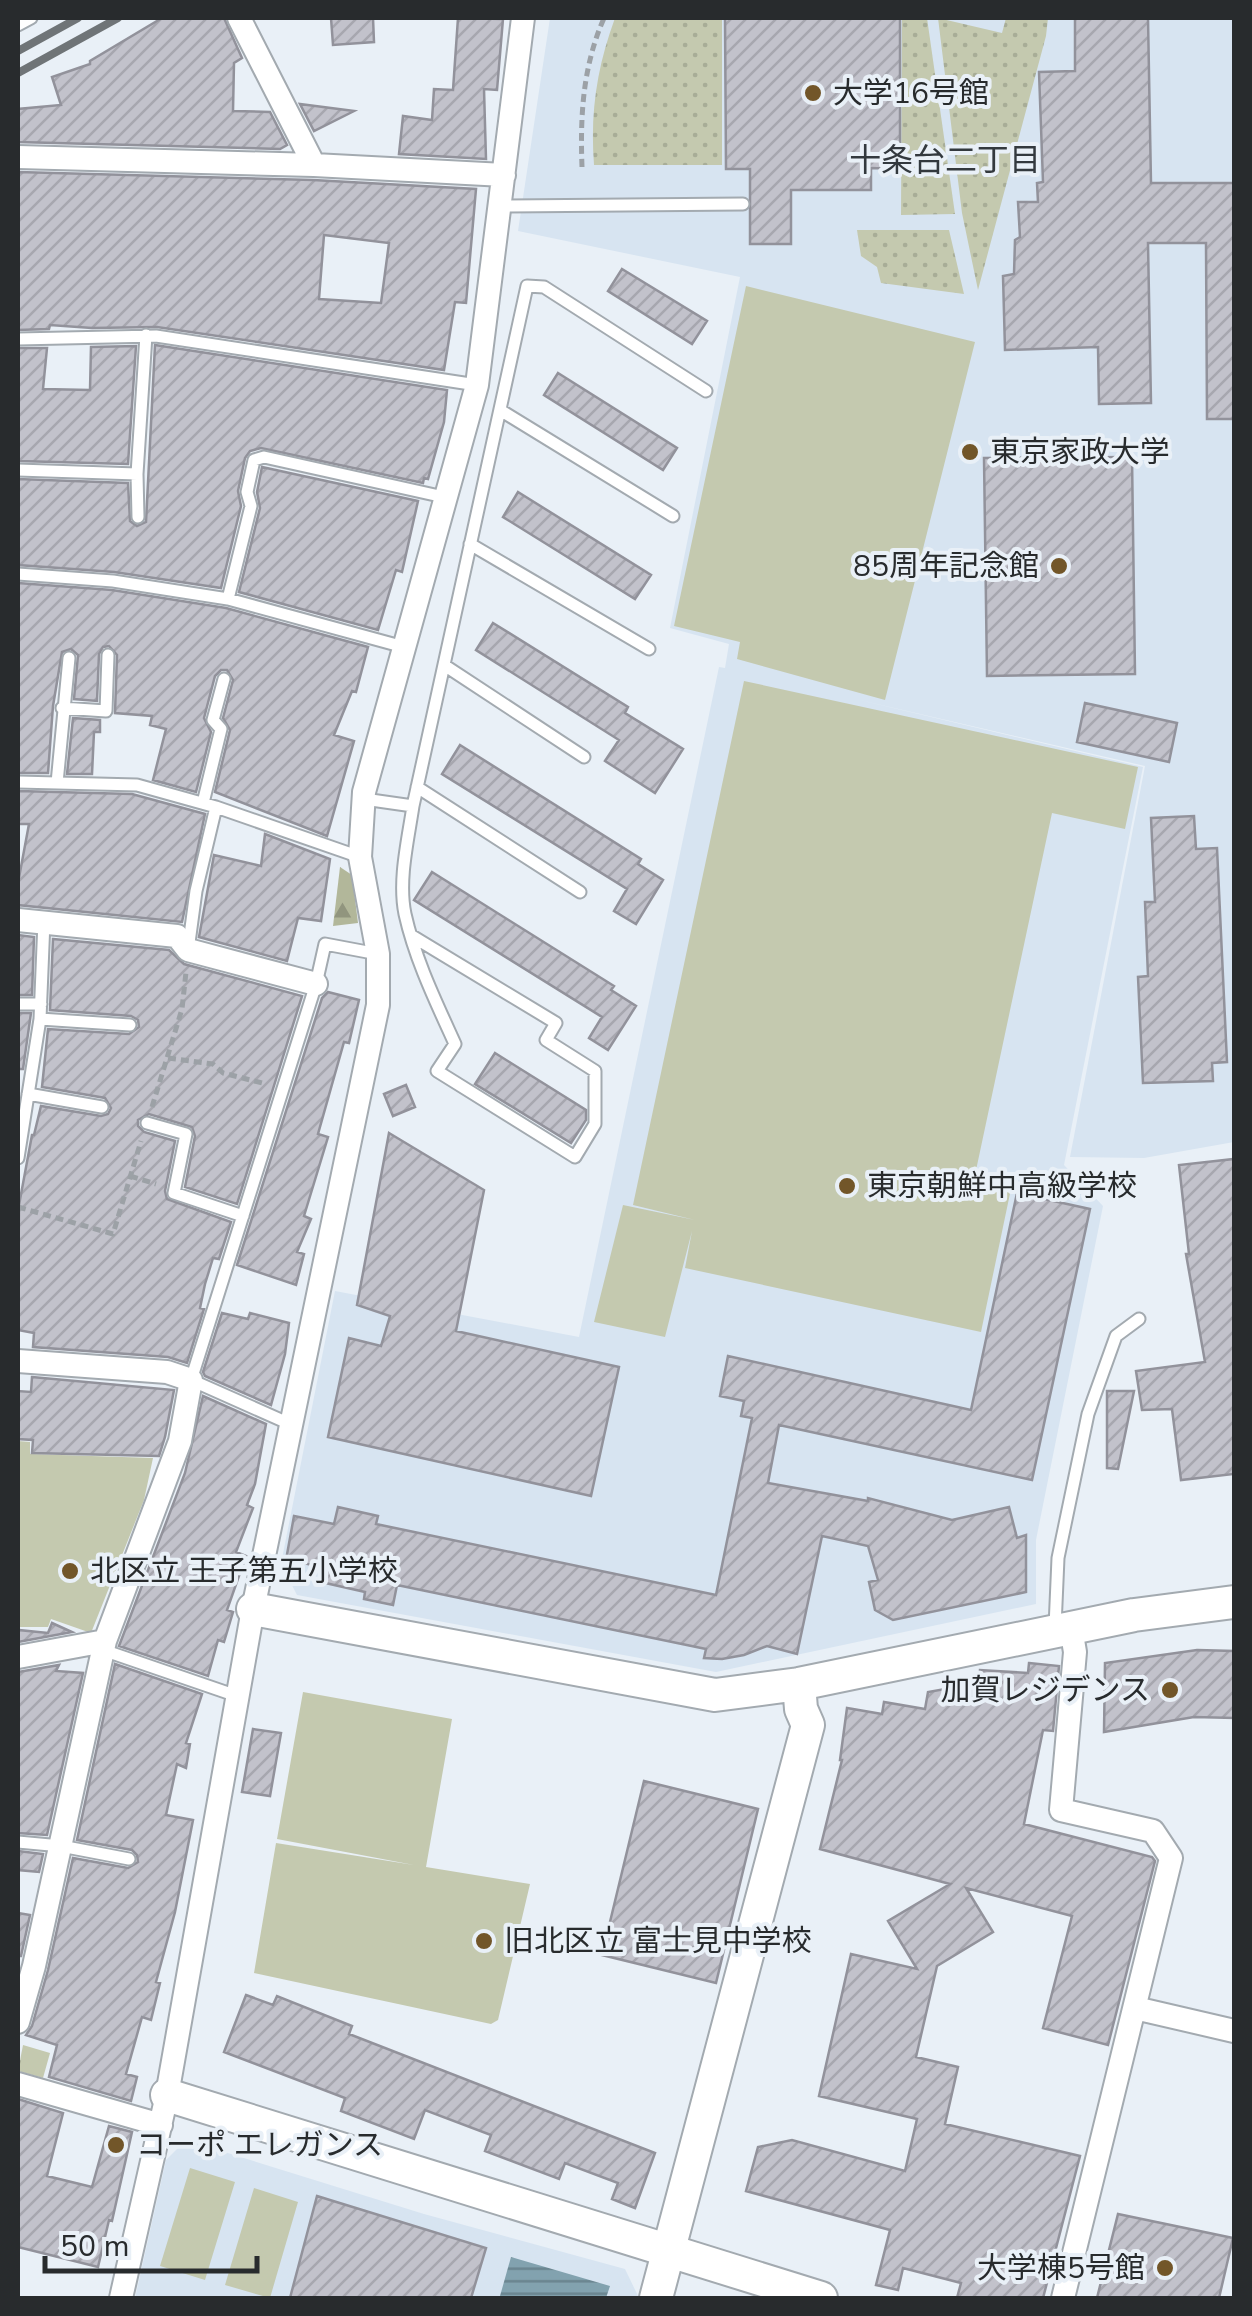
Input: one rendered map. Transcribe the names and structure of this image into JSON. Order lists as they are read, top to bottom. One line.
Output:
{"districts":["十条台二丁目"],"places":["大学16号館","東京家政大学","85周年記念館","東京朝鮮中高級学校","北区立 王子第五小学校","加賀レジデンス","旧北区立 富士見中学校","コーポ エレガンス","大学棟5号館"],"scale_bar":"50 m"}
